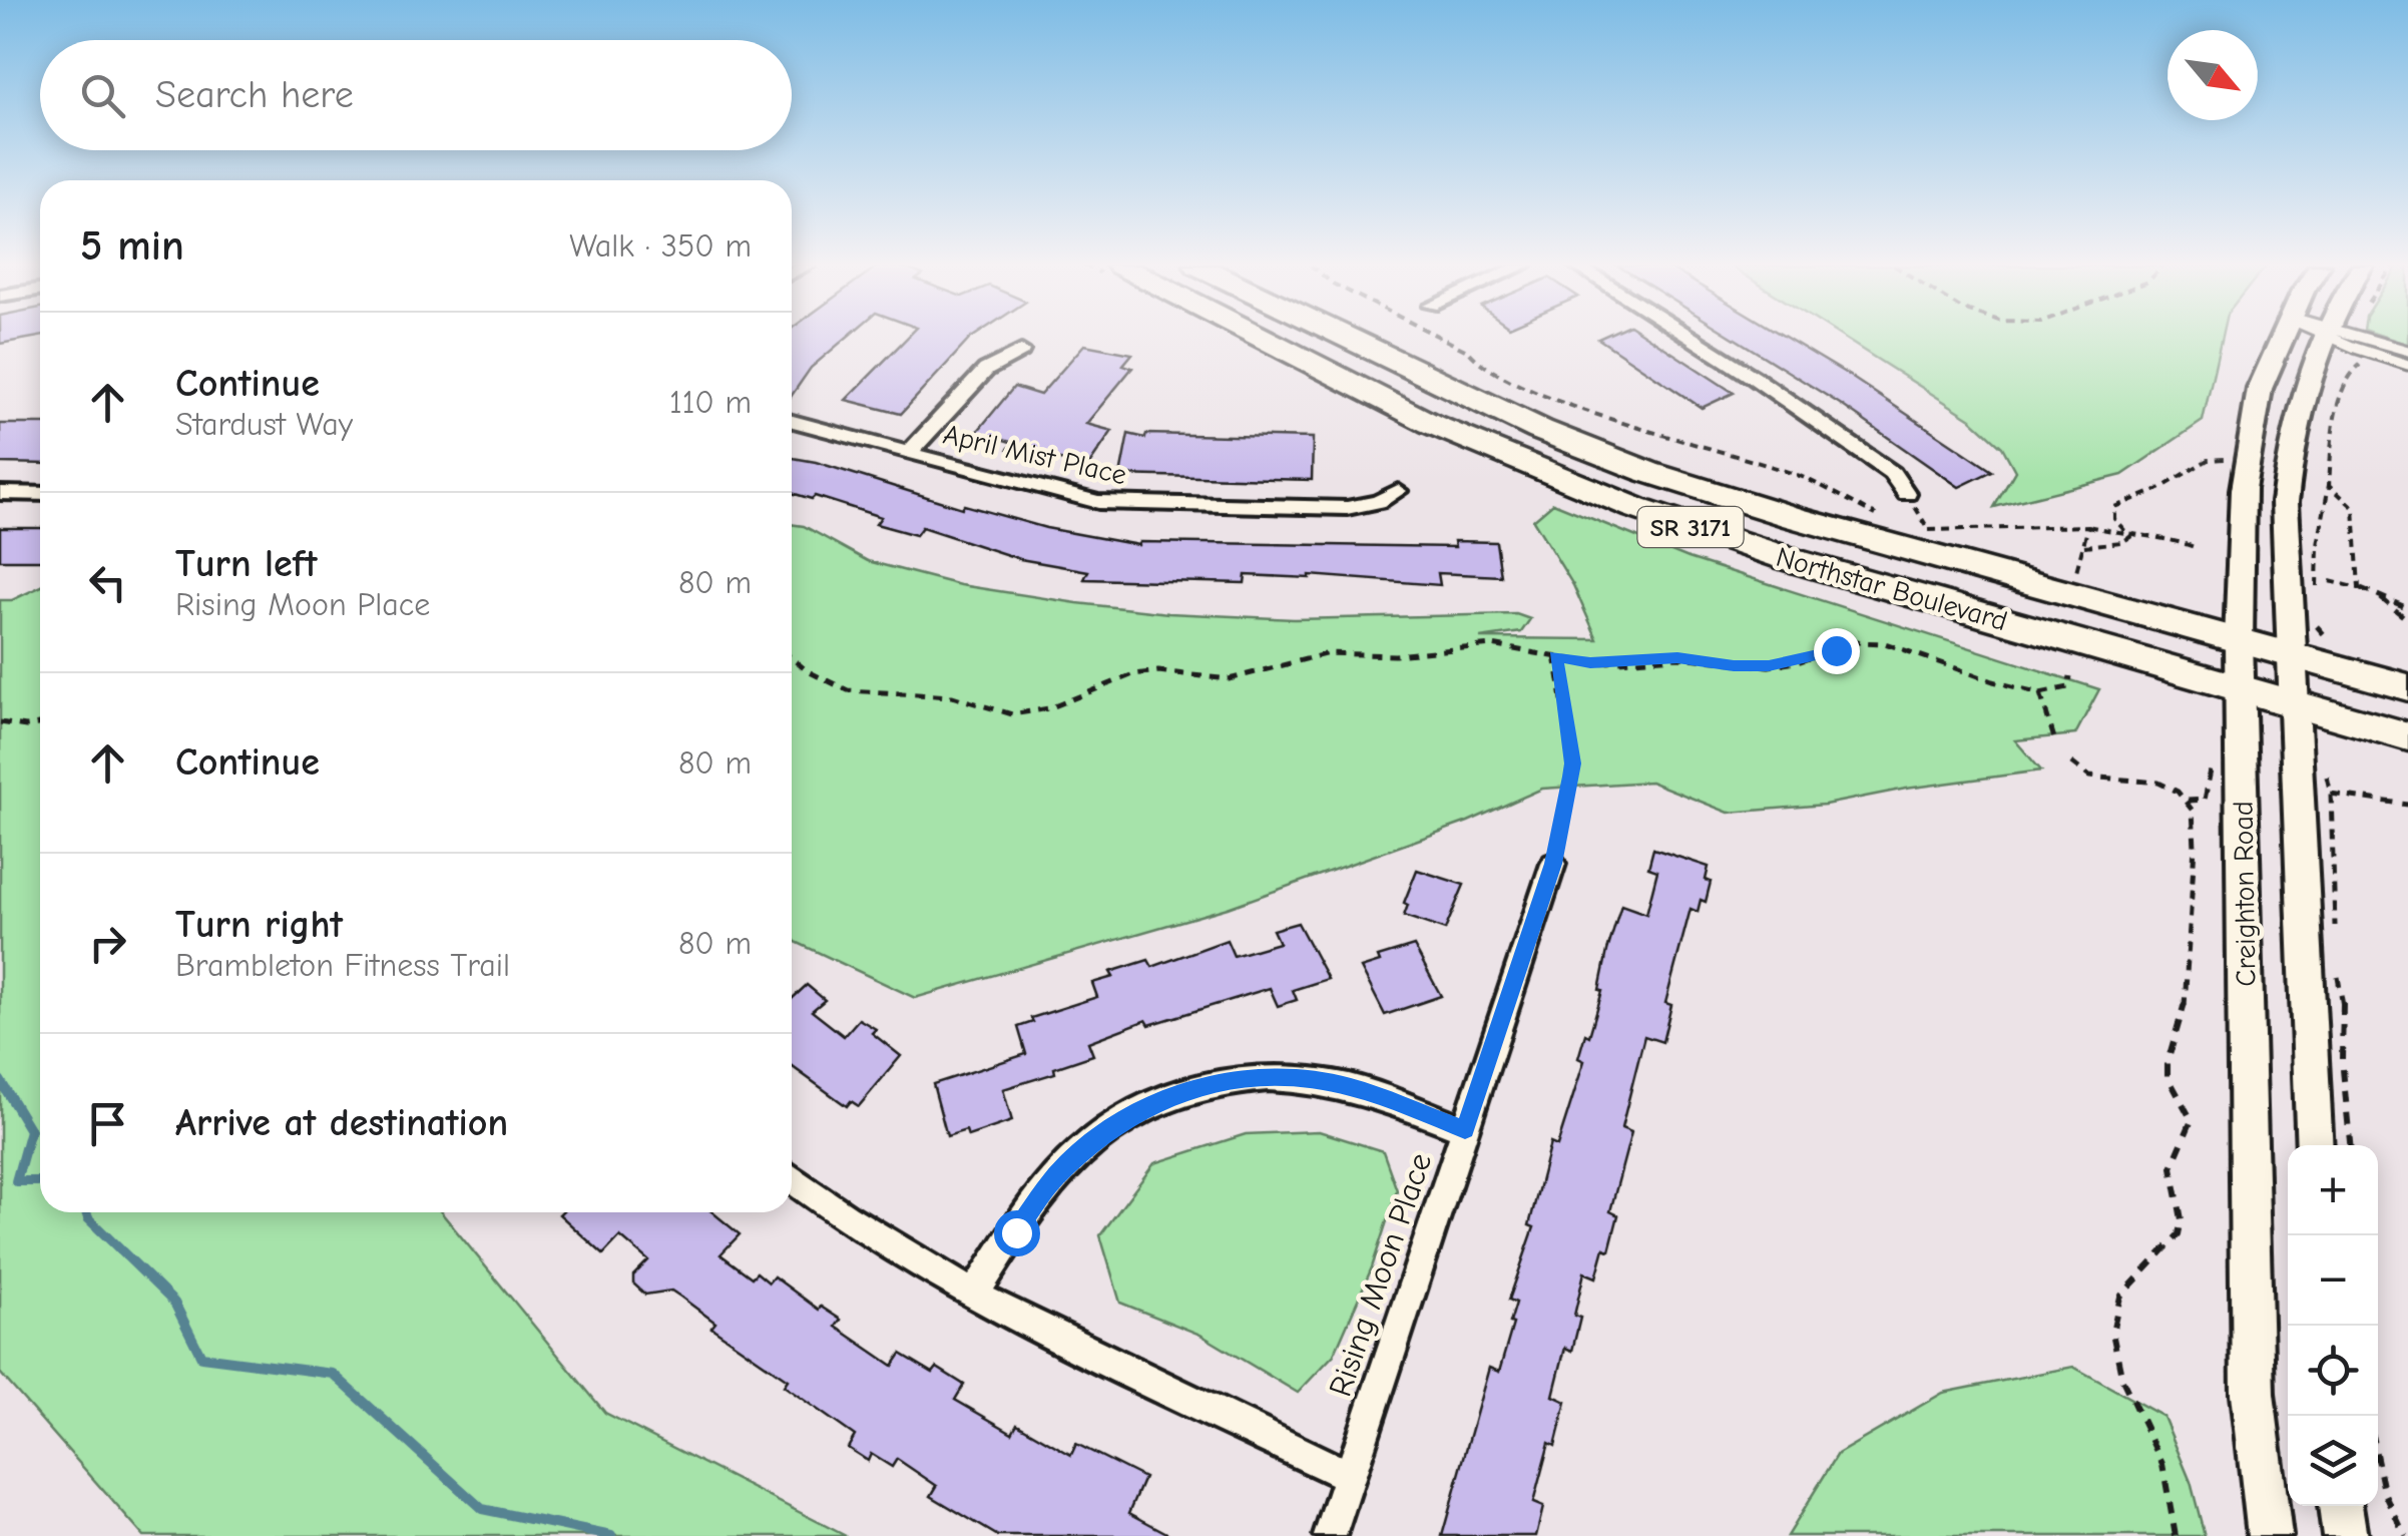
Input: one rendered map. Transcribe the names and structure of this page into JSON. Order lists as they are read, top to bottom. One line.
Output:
{"streets":{"main road":["SR 3171","Northstar Boulevard"],"street":["April Mist Place","Creighton Road","Rising Moon Place"]},"crossings":[["Northstar Boulevard","Creighton Road"]],"north":"bottom right","page":{"search":"Search here","heading":["5 min","Walk · 350 m"],"list":[["Continue","Stardust Way","110 m"],["Turn left","Rising Moon Place","80 m"],["Continue","80 m"],["Turn right","Brambleton Fitness Trail","80 m"],"Arrive at destination"],"map_buttons":["+","−"]}}
